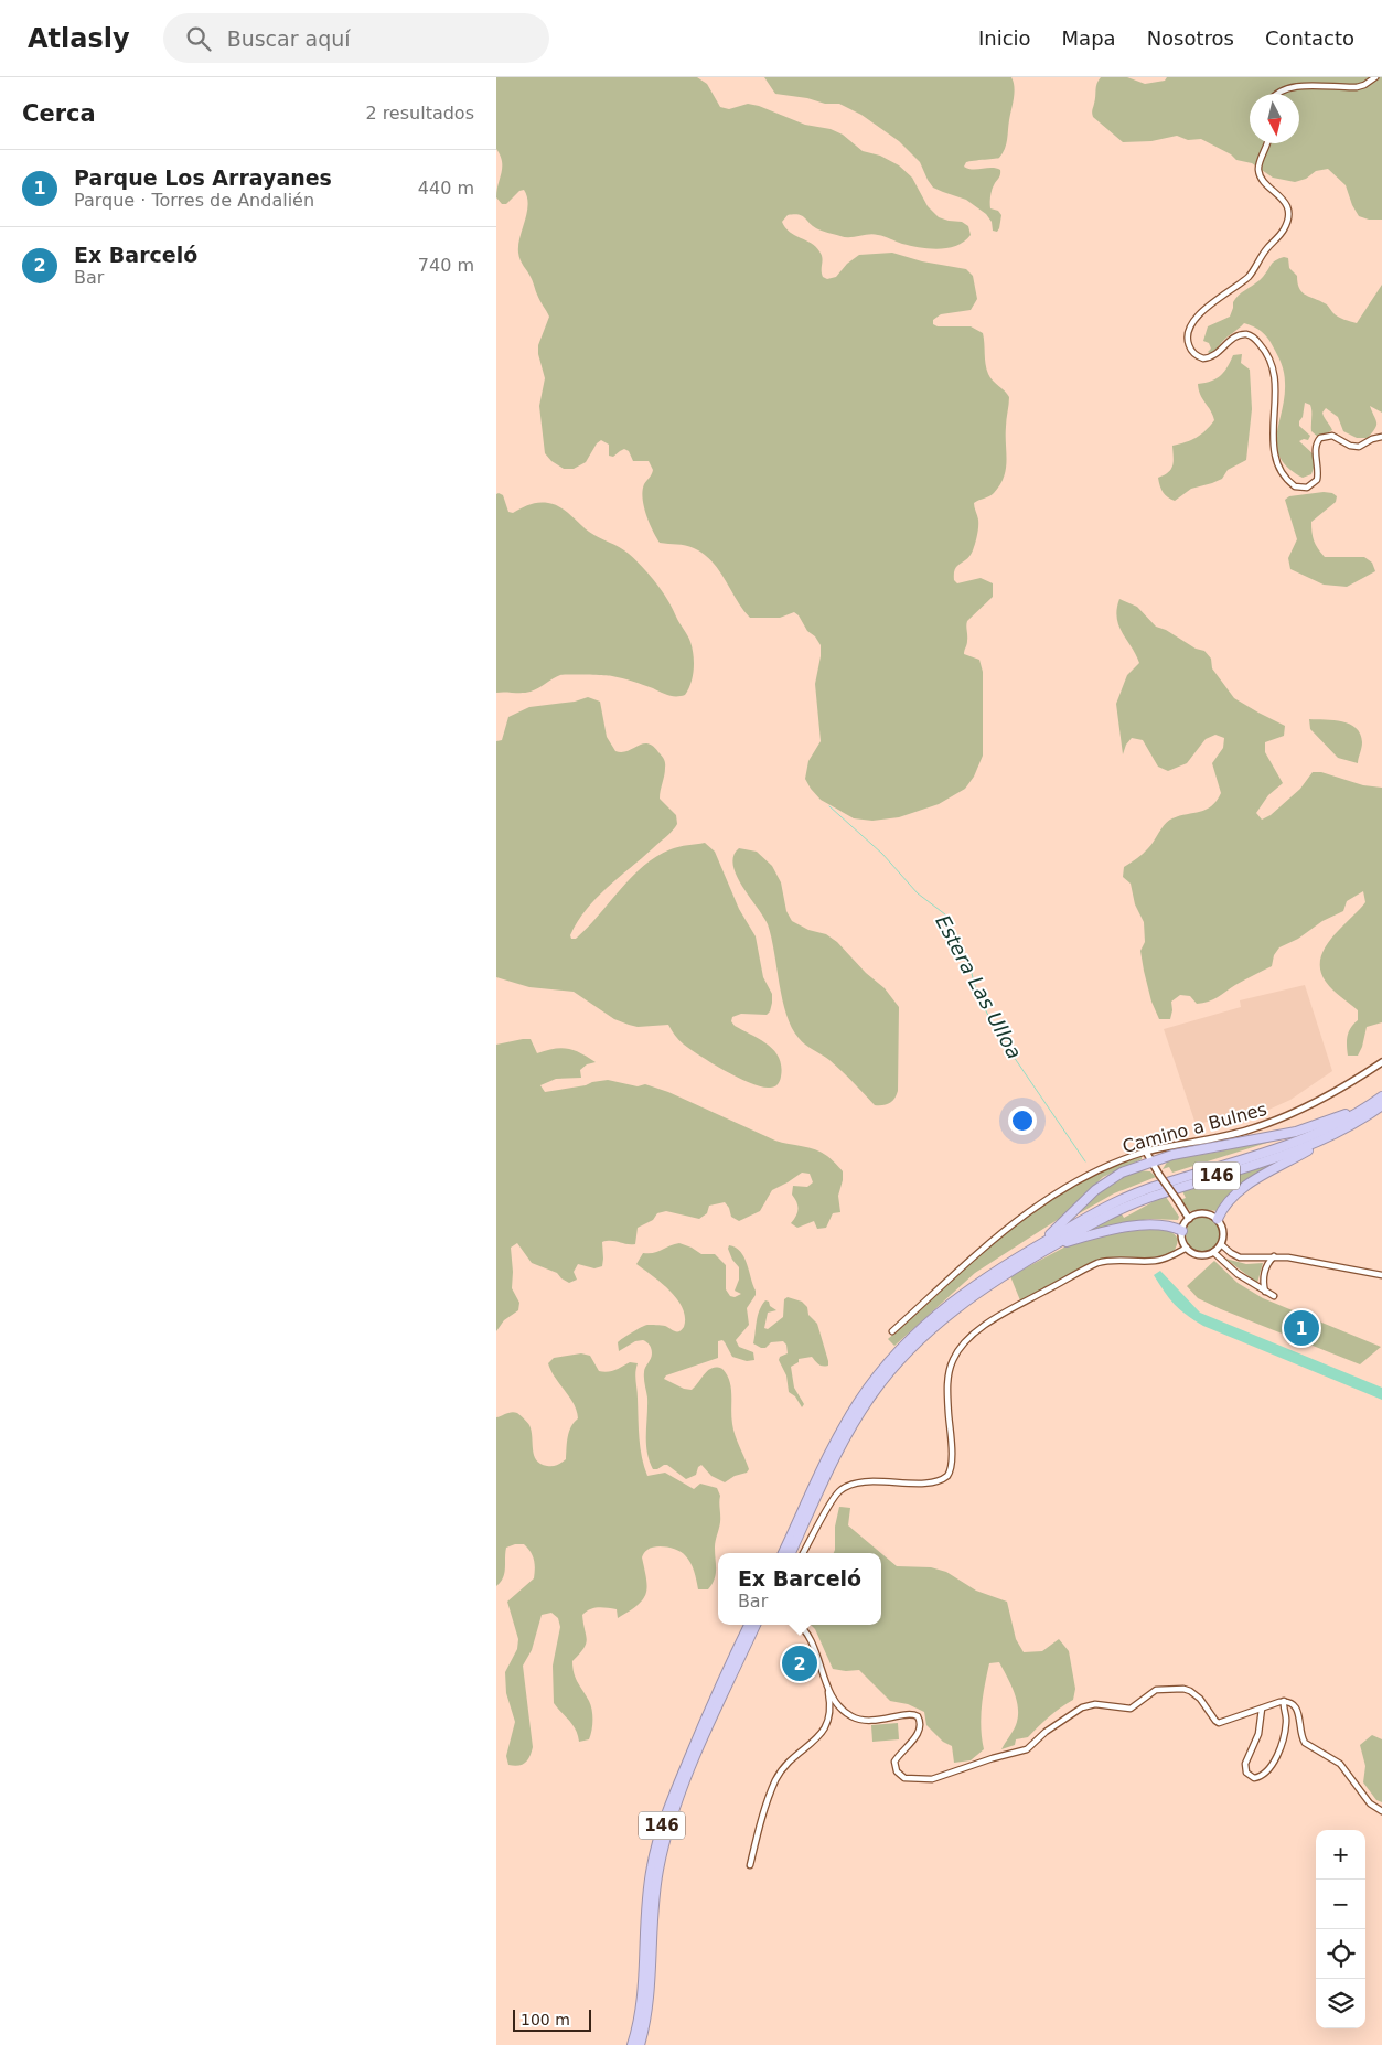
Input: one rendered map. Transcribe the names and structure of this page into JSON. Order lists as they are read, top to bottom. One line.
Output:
{"streets":{"highway":["146"],"street":["Camino a Bulnes"]},"water":["Estera Las Ulloa"],"scale_bar":"100 m","north":"bottom","page":{"header":"Atlasly","search":"Buscar aquí","nav":["Inicio","Mapa","Nosotros","Contacto"],"heading":["Cerca","2 resultados"],"list":[{"mark":"1","name":"Parque Los Arrayanes","note":"Parque · Torres de Andalién","value":"440 m"},{"mark":"2","name":"Ex Barceló","note":"Bar","value":"740 m"}],"pins":["1","2"],"popup":["Ex Barceló","Bar"],"map_buttons":["+","−"],"scale":"100 m"}}
